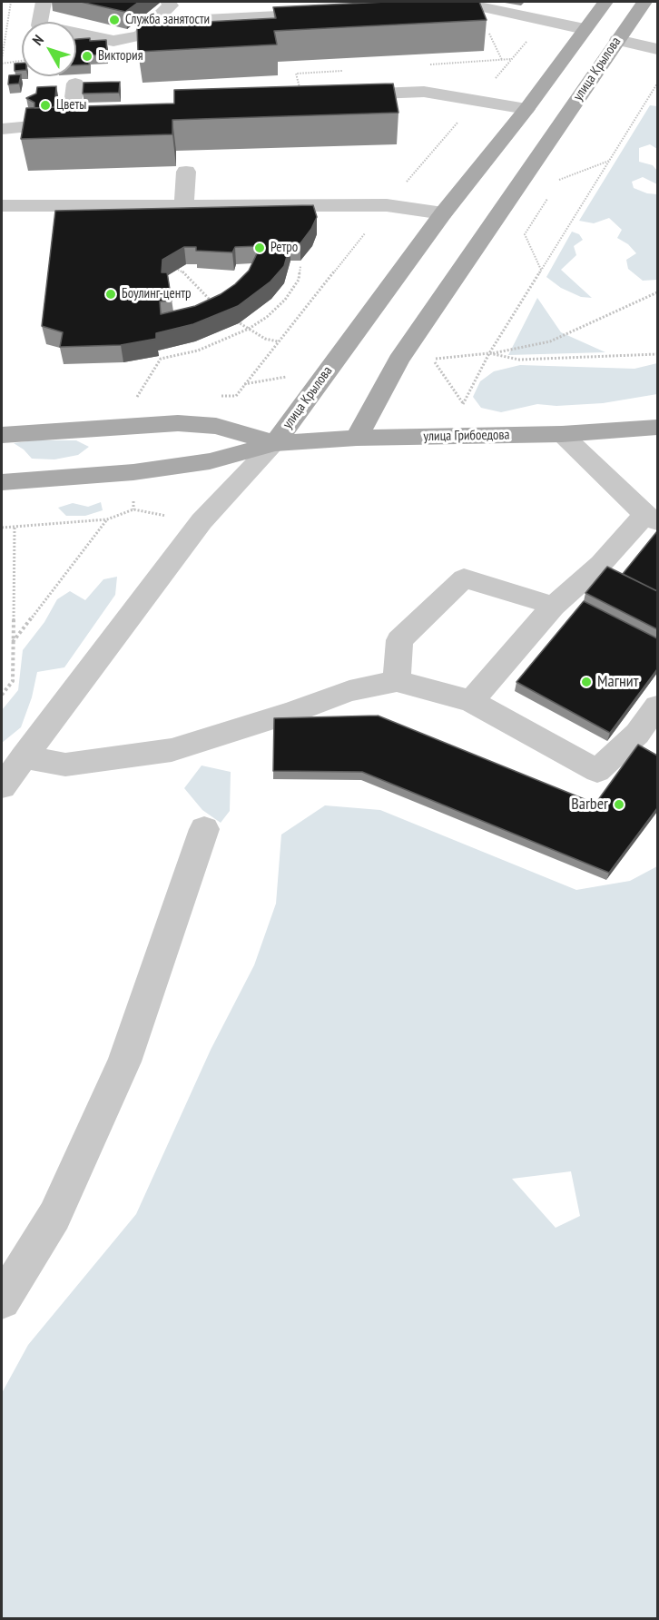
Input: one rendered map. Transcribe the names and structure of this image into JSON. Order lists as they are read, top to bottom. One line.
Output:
{"streets":{"main road":["улица Крылова","улица Грибоедова"]},"crossings":[["улица Крылова","улица Грибоедова"]],"places":["Служба занятости","Виктория","Цветы","Ретро","Боулинг-центр","Магнит","Barber"],"north":"top left"}
